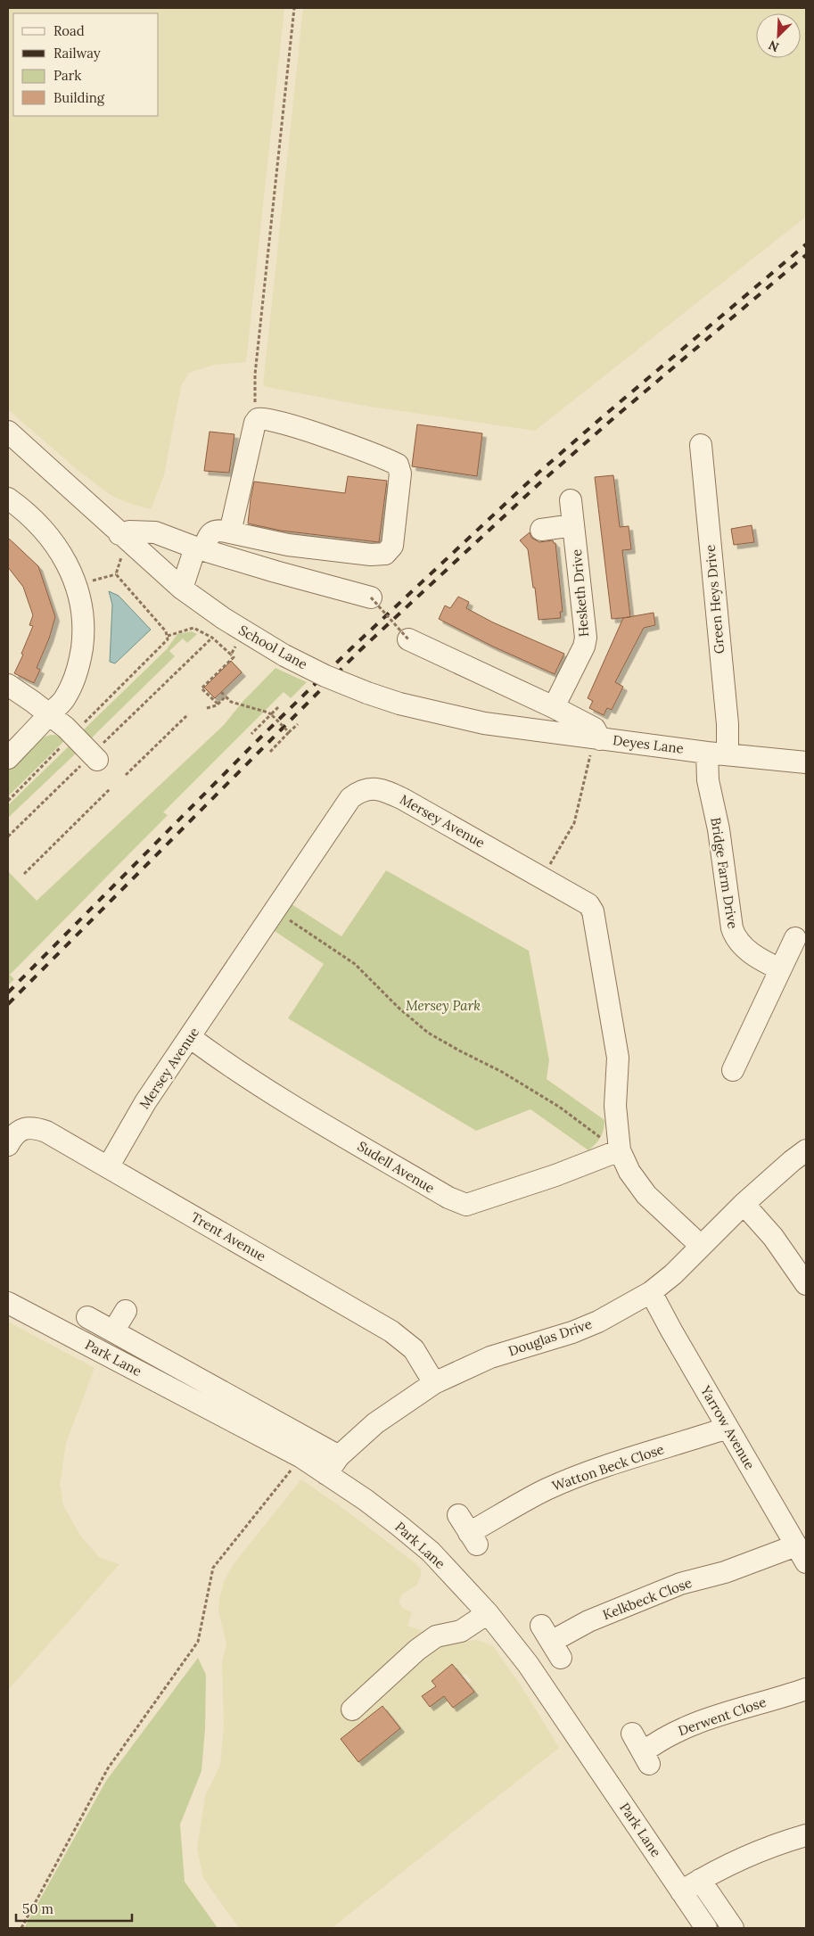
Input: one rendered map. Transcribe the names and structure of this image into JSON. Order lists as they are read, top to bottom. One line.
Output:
{"streets":{"street":["Hesketh Drive","Green Heys Drive","School Lane","Deyes Lane","Mersey Avenue","Bridge Farm Drive","Sudell Avenue","Trent Avenue","Douglas Drive","Park Lane","Yarrow Avenue","Watton Beck Close","Kelkbeck Close","Derwent Close"]},"crossings":[["Hesketh Drive","Deyes Lane"],["Green Heys Drive","Deyes Lane"],["School Lane","Deyes Lane"],["Deyes Lane","Bridge Farm Drive"],["Mersey Avenue","Sudell Avenue"],["Mersey Avenue","Trent Avenue"],["Mersey Avenue","Douglas Drive"],["Trent Avenue","Douglas Drive"],["Douglas Drive","Park Lane"],["Douglas Drive","Yarrow Avenue"],["Yarrow Avenue","Watton Beck Close"],["Yarrow Avenue","Kelkbeck Close"]],"parks":["Mersey Park"],"legend":["Road","Railway","Park","Building"],"scale_bar":"50 m","north":"bottom left"}
